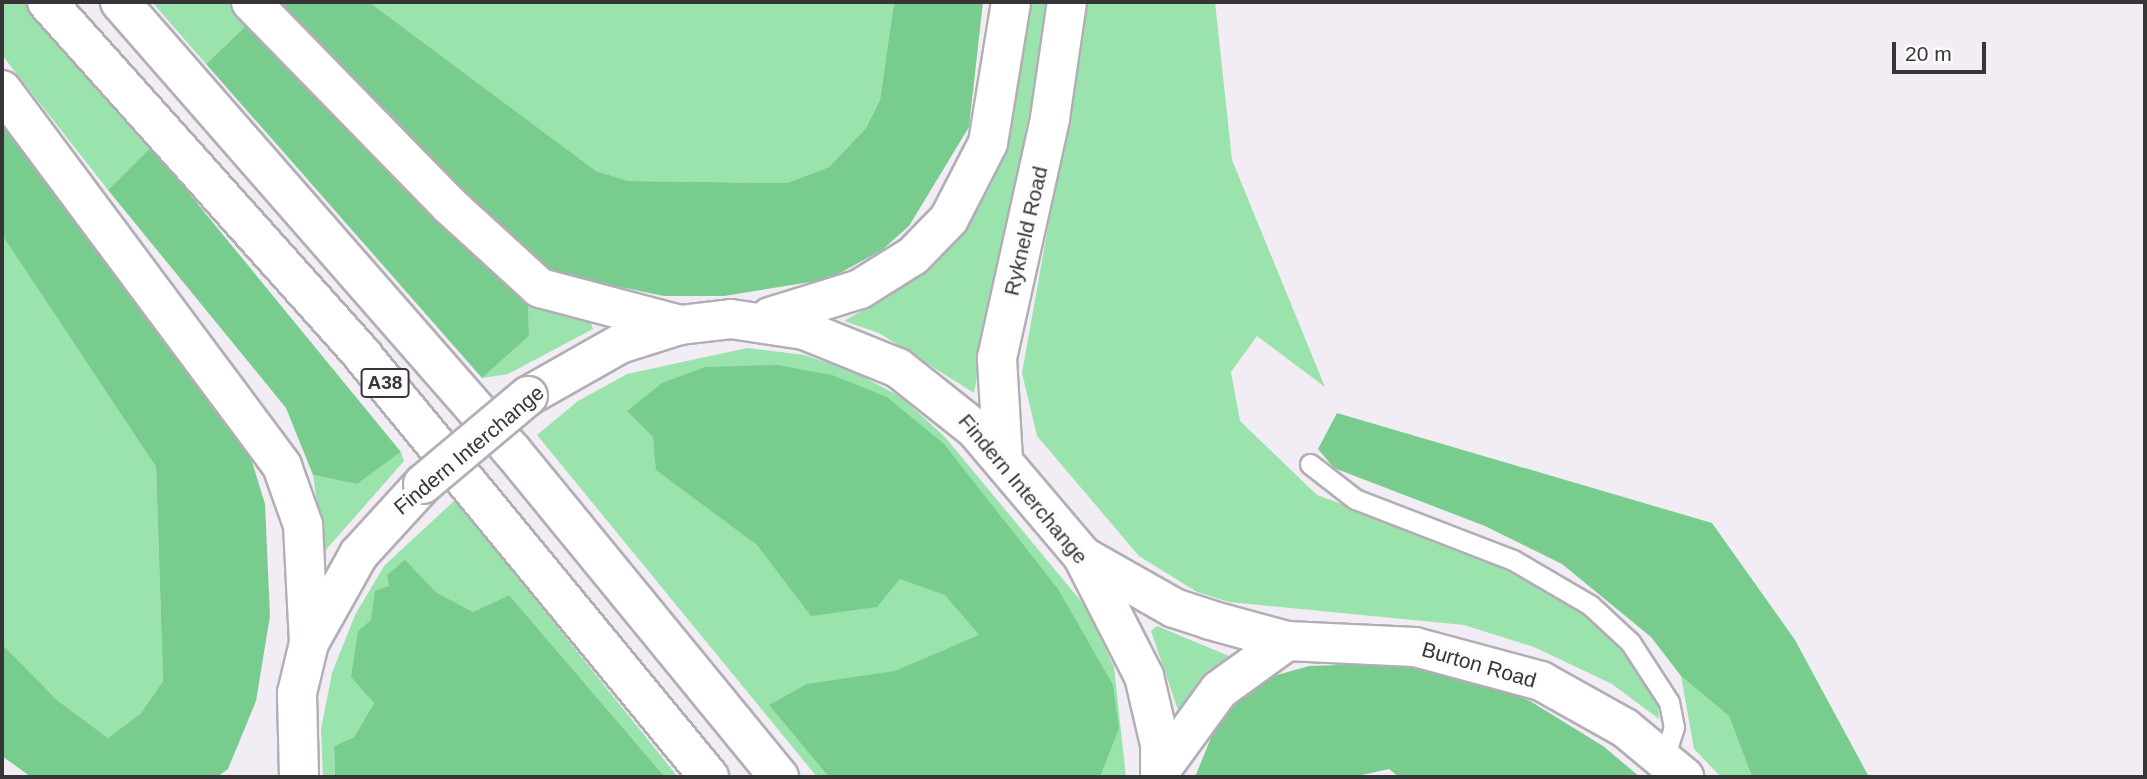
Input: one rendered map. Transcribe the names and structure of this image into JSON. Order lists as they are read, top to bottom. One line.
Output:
{"streets":{"main road":["Rykneld Road","A38","Findern Interchange","Burton Road"]},"crossings":[["Rykneld Road","Findern Interchange"],["Findern Interchange","Burton Road"]],"scale_bar":"20 m"}
